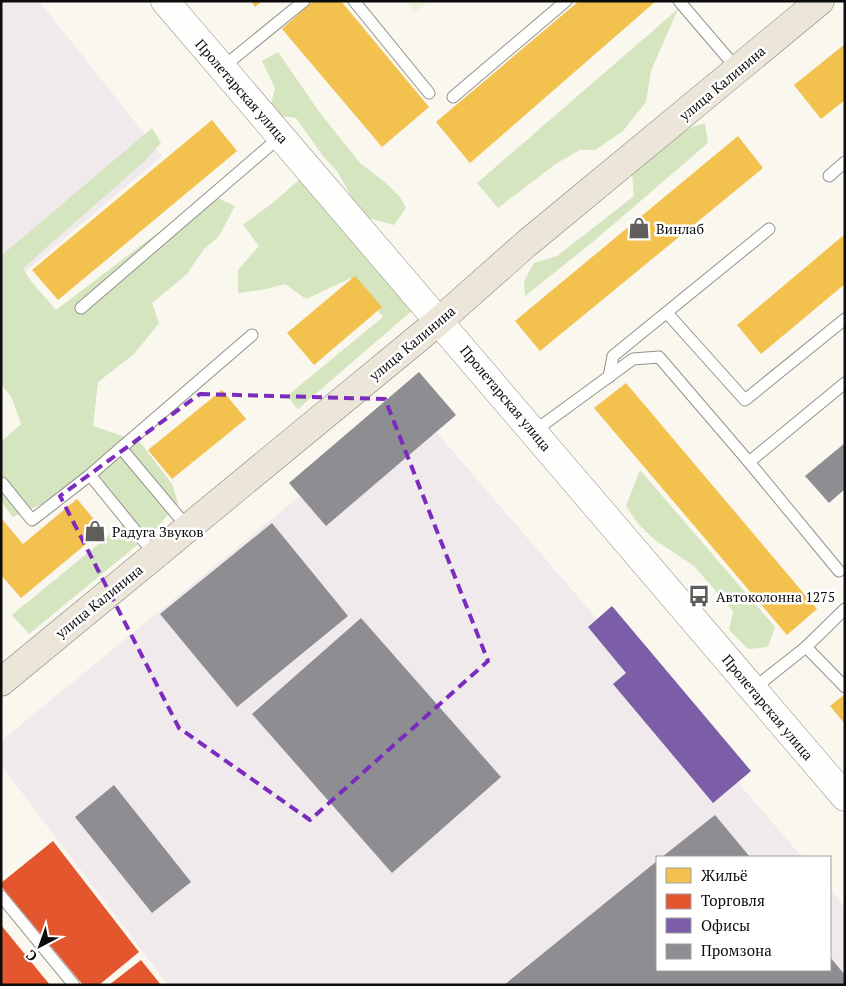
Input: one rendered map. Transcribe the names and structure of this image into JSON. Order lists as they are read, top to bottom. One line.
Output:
{"streets":{"main road":["улица Калинина"],"street":["Пролетарская улица"]},"crossings":[["улица Калинина","Пролетарская улица"]],"places":{"shop":["Винлаб","Радуга Звуков"],"bus stop":["Автоколонна 1275"]},"legend":["Жильё","Торговля","Офисы","Промзона"],"north":"bottom left"}
